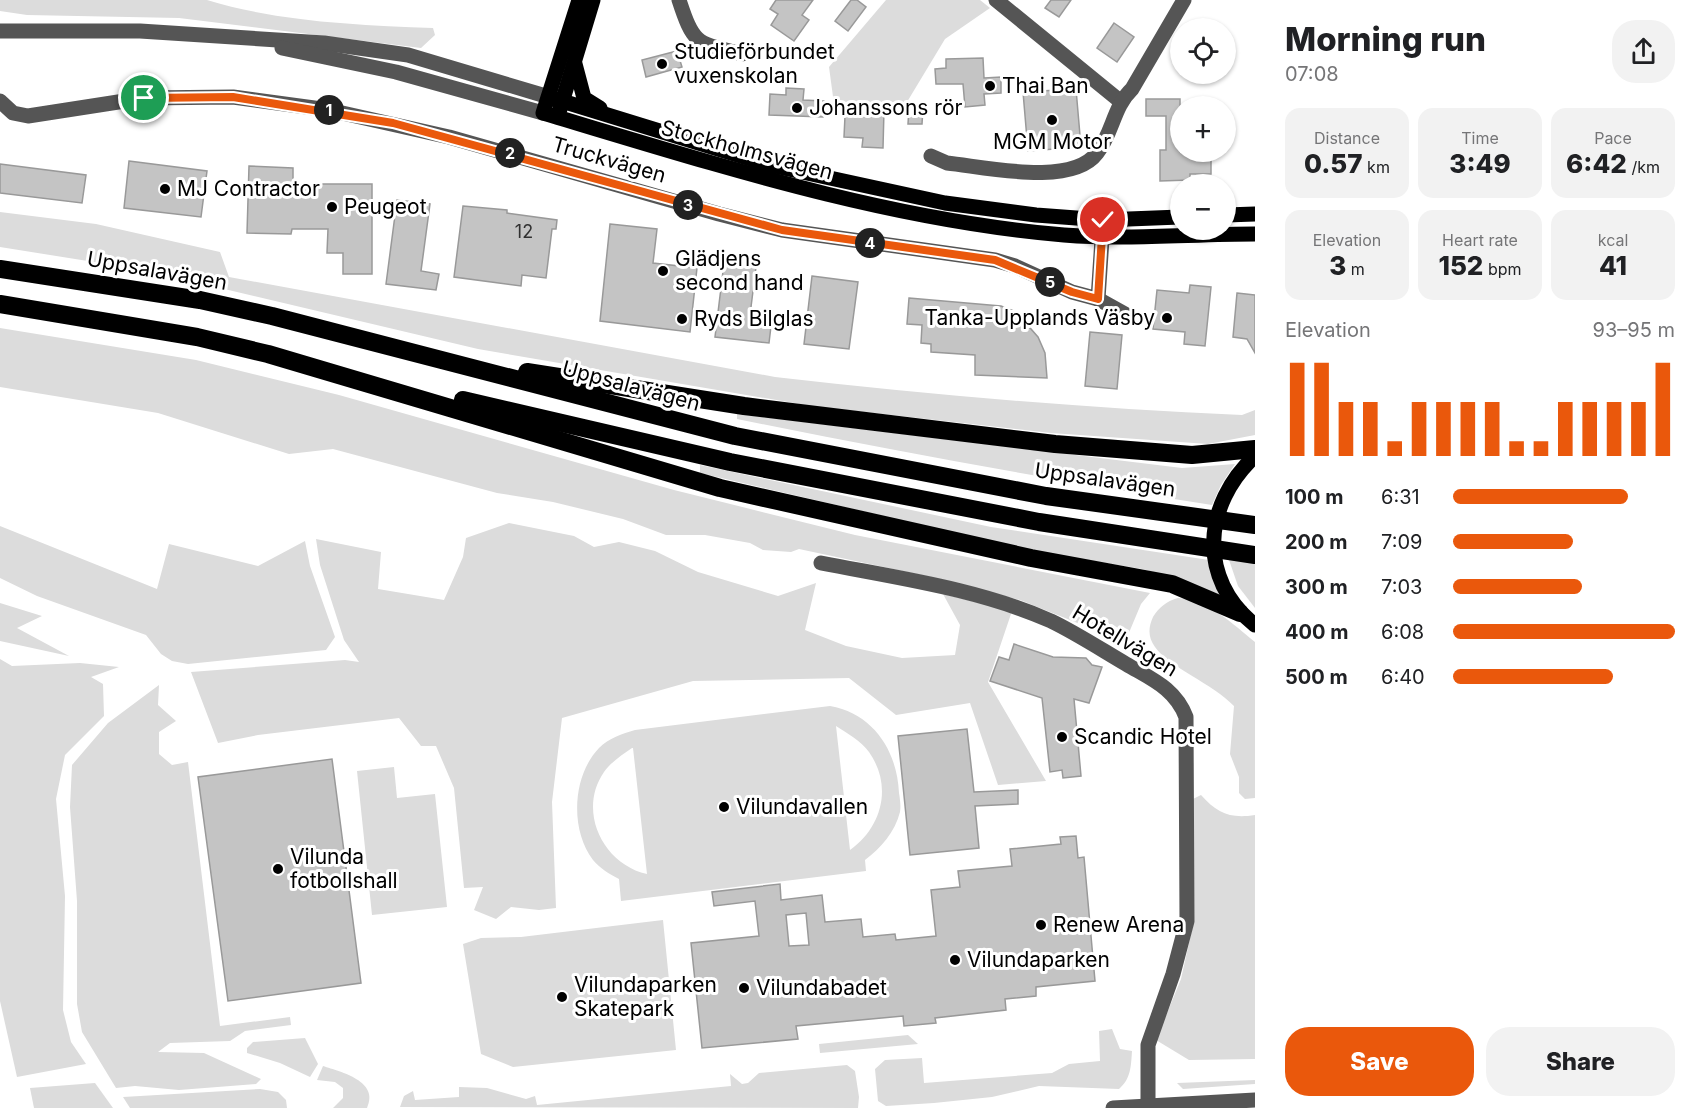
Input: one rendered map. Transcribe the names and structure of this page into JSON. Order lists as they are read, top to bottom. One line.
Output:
{"streets":{"highway":["Uppsalavägen"],"main road":["Stockholmsvägen"],"street":["Truckvägen","Hotellvägen"]},"places":["Studieförbundet vuxenskolan","Thai Ban","Johanssons rör","MGM Motor","MJ Contractor","Peugeot","Glädjens second hand","Tanka-Upplands Väsby","Ryds Bilglas","Scandic Hotel","Vilundavallen","Vilunda fotbollshall","Renew Arena","Vilundaparken","Vilundabadet","Vilundaparken Skatepark"],"house_numbers":["12"],"page":{"heading":["Morning run","07:08"],"map_buttons":["+","−"],"pins":["1","2","3","4","5"],"stats":[["Distance","0.57 km"],["Time","3:49"],["Pace","6:42 /km"],["Elevation","3 m"],["Heart rate","152 bpm"],["kcal","41"]],"chart":["Elevation","93–95 m"],"list":[{"name":"100 m","note":"6:31"},{"name":"200 m","note":"7:09"},{"name":"300 m","note":"7:03"},{"name":"400 m","note":"6:08"},{"name":"500 m","note":"6:40"}],"buttons":["Save","Share"]}}
